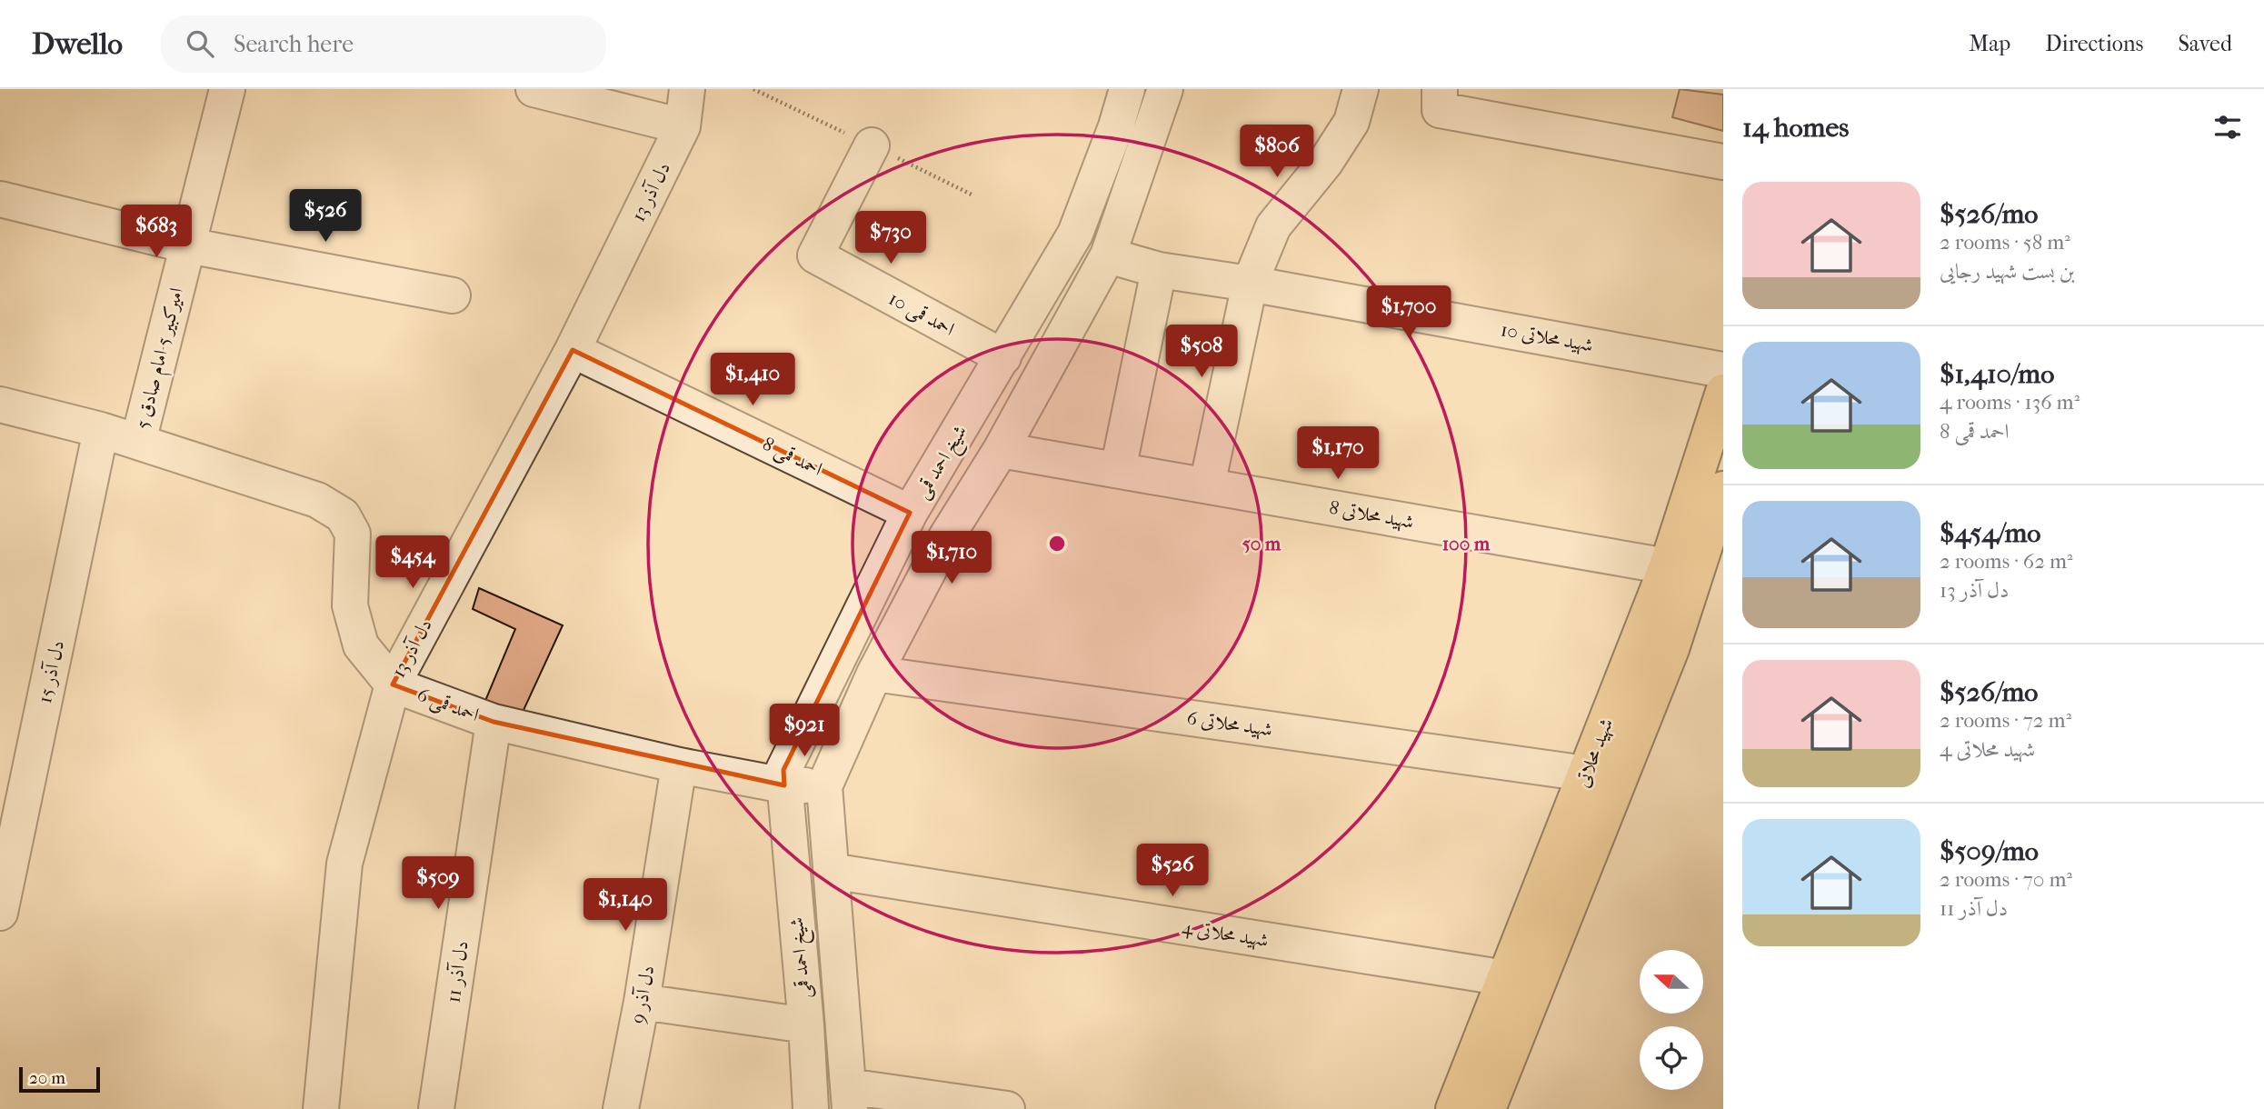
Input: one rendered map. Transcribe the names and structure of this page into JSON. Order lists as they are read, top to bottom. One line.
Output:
{"streets":{"main road":["شهید محلاتی"],"street":["دل آذر 13","احمد قمی 10","شهید محلاتی 10","امیرکبیر 5-امام صادق 5","احمد قمی 8","شیخ احمد قمی","شهید محلاتی 8","دل آذر 15","احمد قمی 6","شهید محلاتی 6","شهید محلاتی 4","دل آذر 11","دل آذر 9"]},"crossings":[["دل آذر 13","احمد قمی 8"],["دل آذر 13","احمد قمی 6"],["احمد قمی 10","شیخ احمد قمی"],["شهید محلاتی 10","شیخ احمد قمی"],["امیرکبیر 5-امام صادق 5","احمد قمی 6"],["احمد قمی 8","شیخ احمد قمی"],["شیخ احمد قمی","شهید محلاتی 8"],["شیخ احمد قمی","احمد قمی 6"],["شیخ احمد قمی","شهید محلاتی 6"],["شیخ احمد قمی","شهید محلاتی 4"],["شهید محلاتی 8","شهید محلاتی"],["دل آذر 15","احمد قمی 6"],["احمد قمی 6","دل آذر 11"],["احمد قمی 6","دل آذر 9"],["شهید محلاتی 6","شهید محلاتی"],["شهید محلاتی","شهید محلاتی 4"]],"scale_bar":"20 m","north":"left","page":{"header":"Dwello","search":"Search here","nav":["Map","Directions","Saved"],"heading":"14 homes","price":["$806","$526","$683","$730","$1,700","$508","$1,410","$1,170","$1,710","$454","$921","$526","$509","$1,140"],"list":[{"name":"$526/mo","note":"2 rooms · 58 m² · بن بست شهید رجایی"},{"name":"$1,410/mo","note":"4 rooms · 136 m² · احمد قمی 8"},{"name":"$454/mo","note":"2 rooms · 62 m² · دل آذر 13"},{"name":"$526/mo","note":"2 rooms · 72 m² · شهید محلاتی 4"},{"name":"$509/mo","note":"2 rooms · 70 m² · دل آذر 11"}],"scale":"20 m"},"rings":["50 m","100 m"]}
